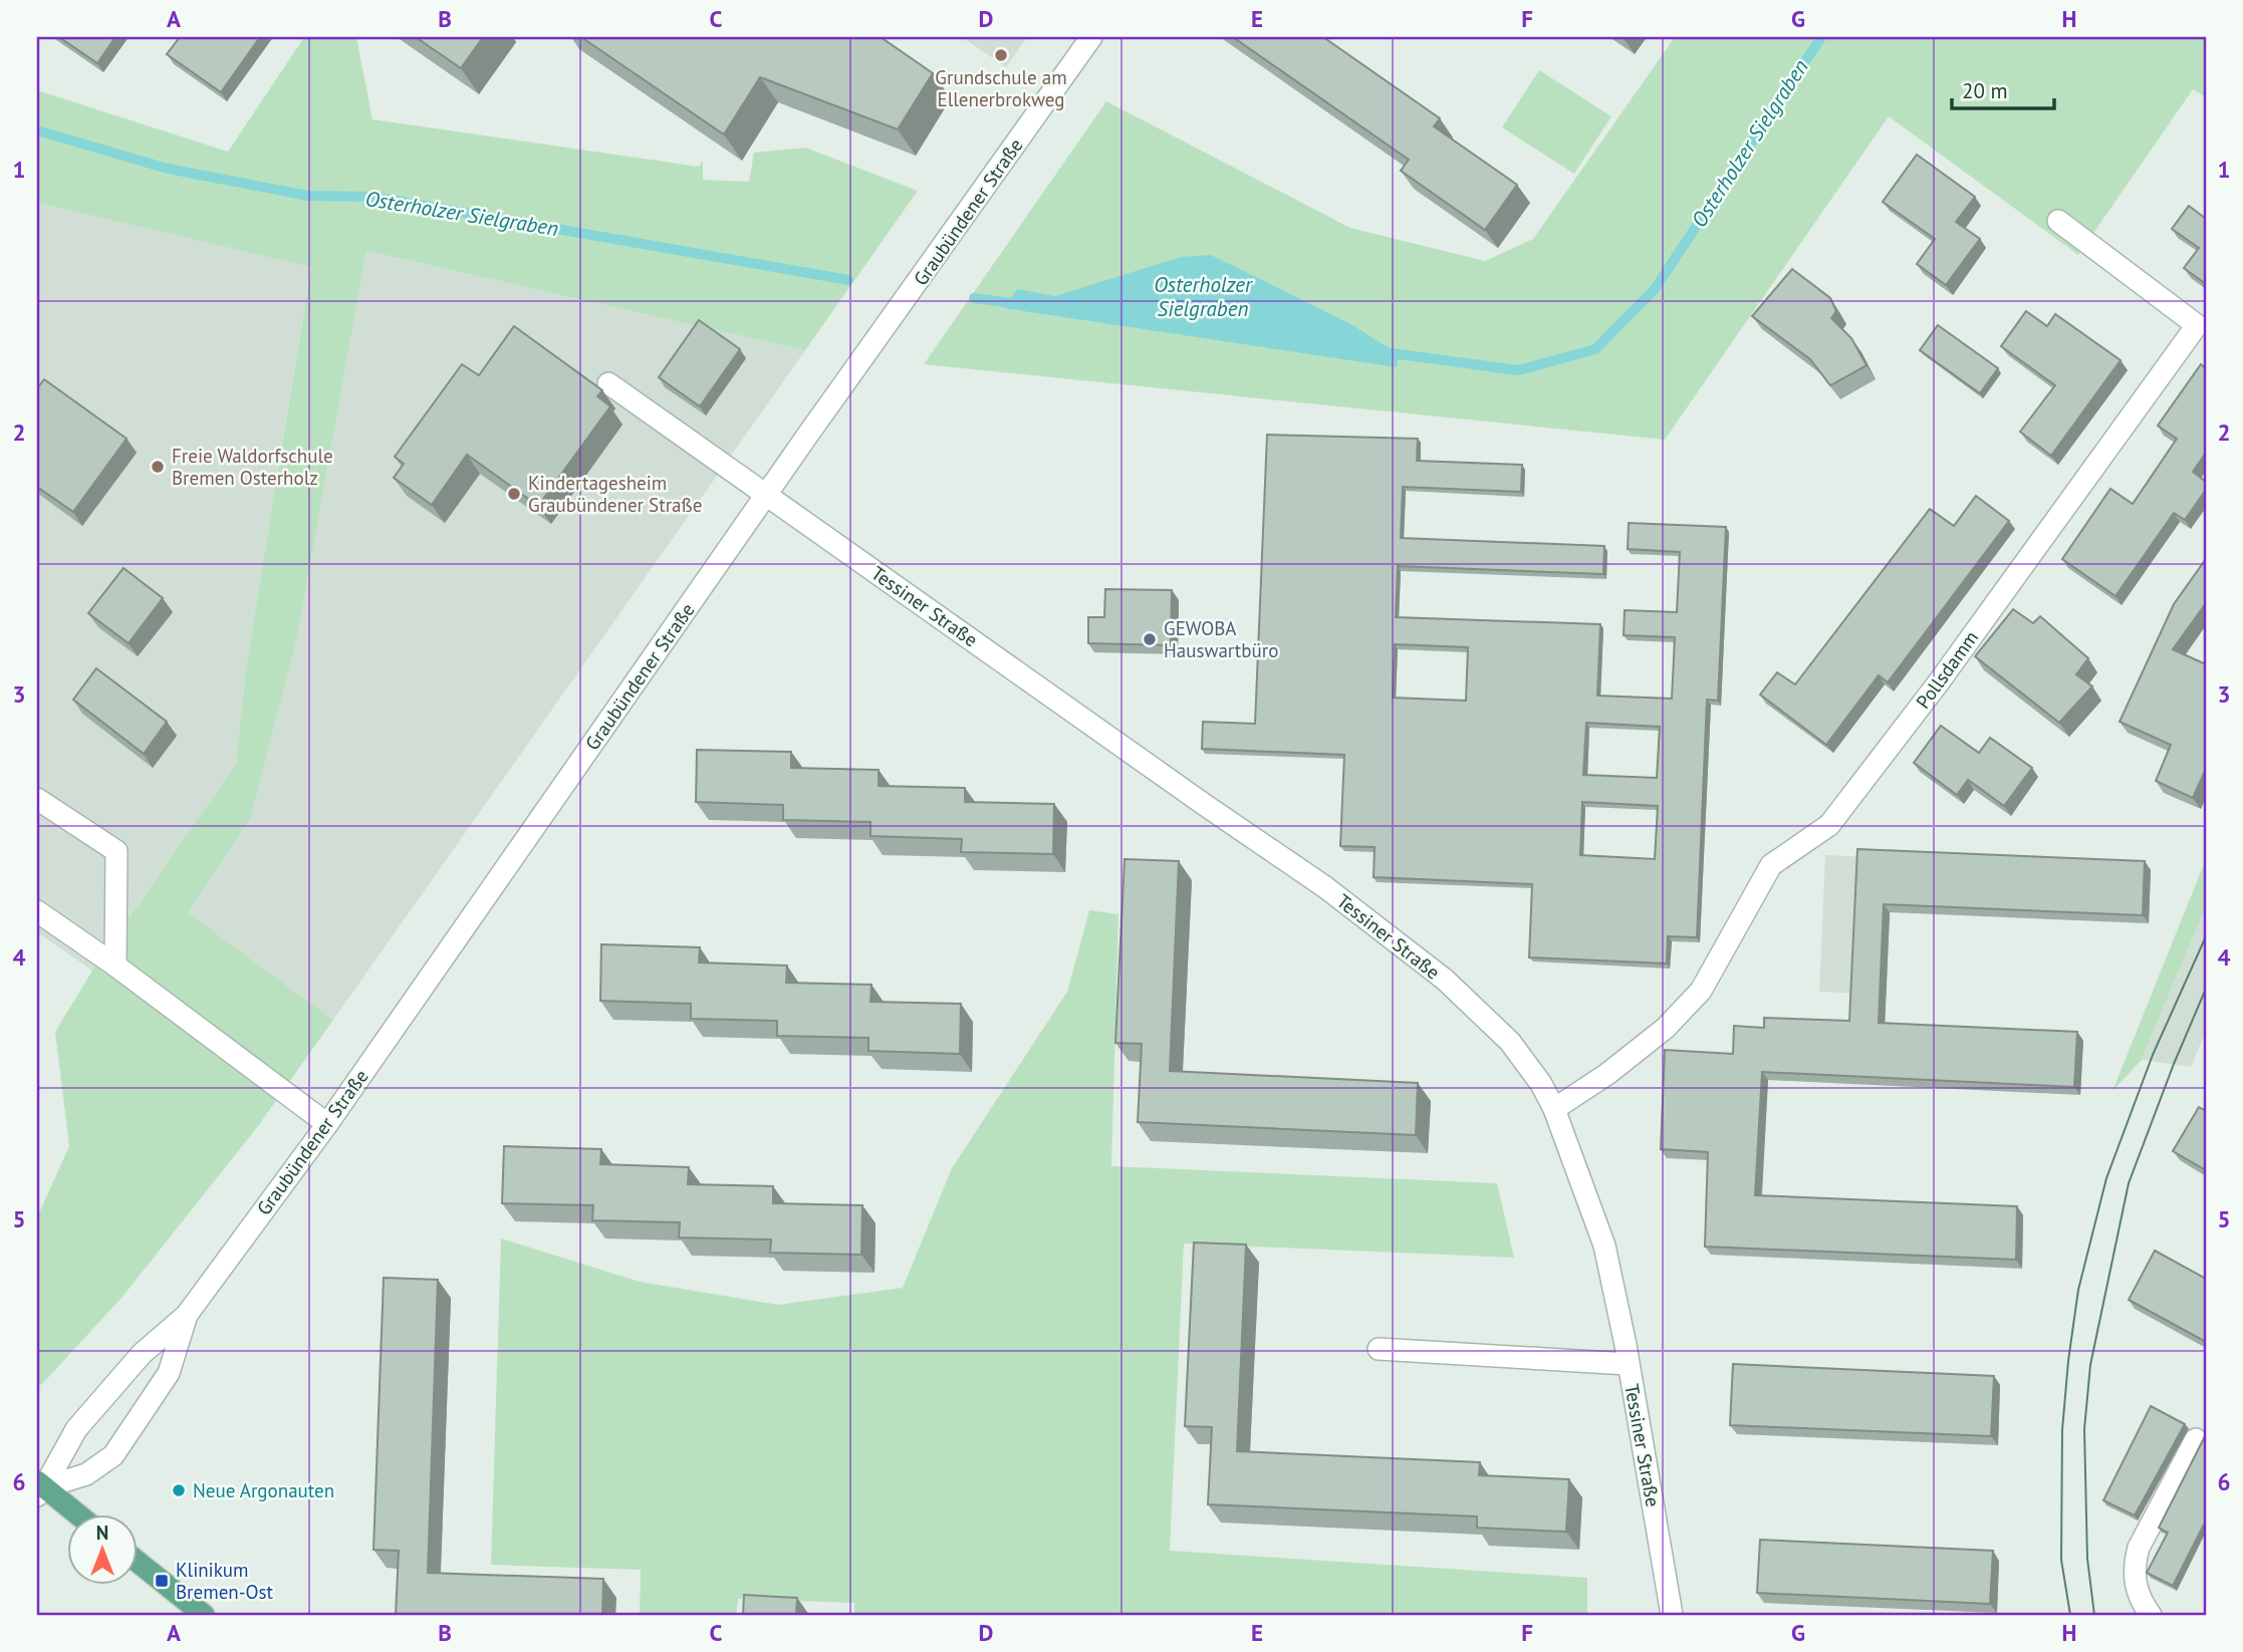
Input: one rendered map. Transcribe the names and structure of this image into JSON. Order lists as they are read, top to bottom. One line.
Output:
{"streets":{"street":["Graubündener Straße","Tessiner Straße","Pollsdamm"]},"crossings":[["Graubündener Straße","Tessiner Straße"],["Tessiner Straße","Pollsdamm"]],"water":["Osterholzer Sielgraben"],"places":{"other":["Grundschule am Ellenerbrokweg","Freie Waldorfschule Bremen Osterholz","Kindertagesheim Graubündener Straße","GEWOBA Hauswartbüro","Neue Argonauten"],"transit":["Klinikum Bremen-Ost"]},"scale_bar":"20 m","north":"top","grid":{"columns":["A","B","C","D","E","F","G","H"],"rows":["1","2","3","4","5","6"]}}
